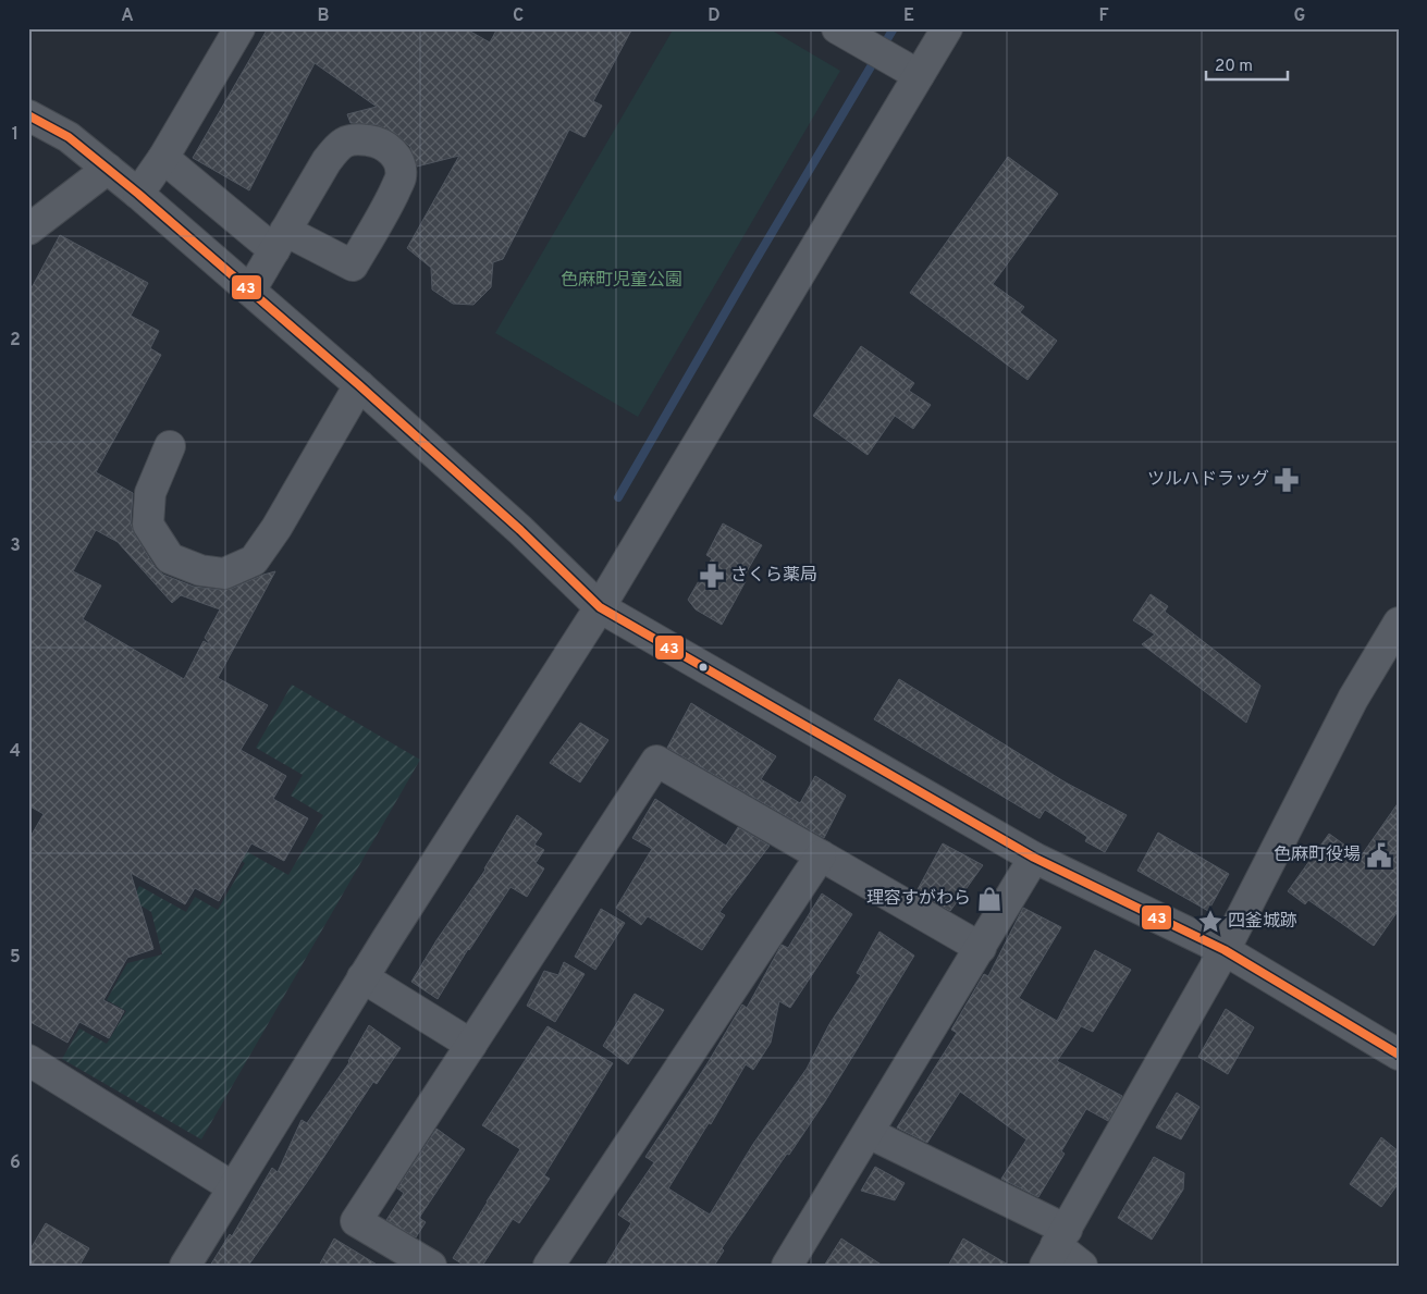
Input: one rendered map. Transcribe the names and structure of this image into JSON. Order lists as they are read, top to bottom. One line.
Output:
{"parks":["色麻町児童公園"],"places":{"pharmacy":["ツルハドラッグ","さくら薬局"],"public building":["色麻町役場"],"shop":["理容すがわら"],"place":["四釜城跡"]},"lines":["transit line 43"],"scale_bar":"20 m","grid":{"columns":["A","B","C","D","E","F","G"],"rows":["1","2","3","4","5","6"]}}
